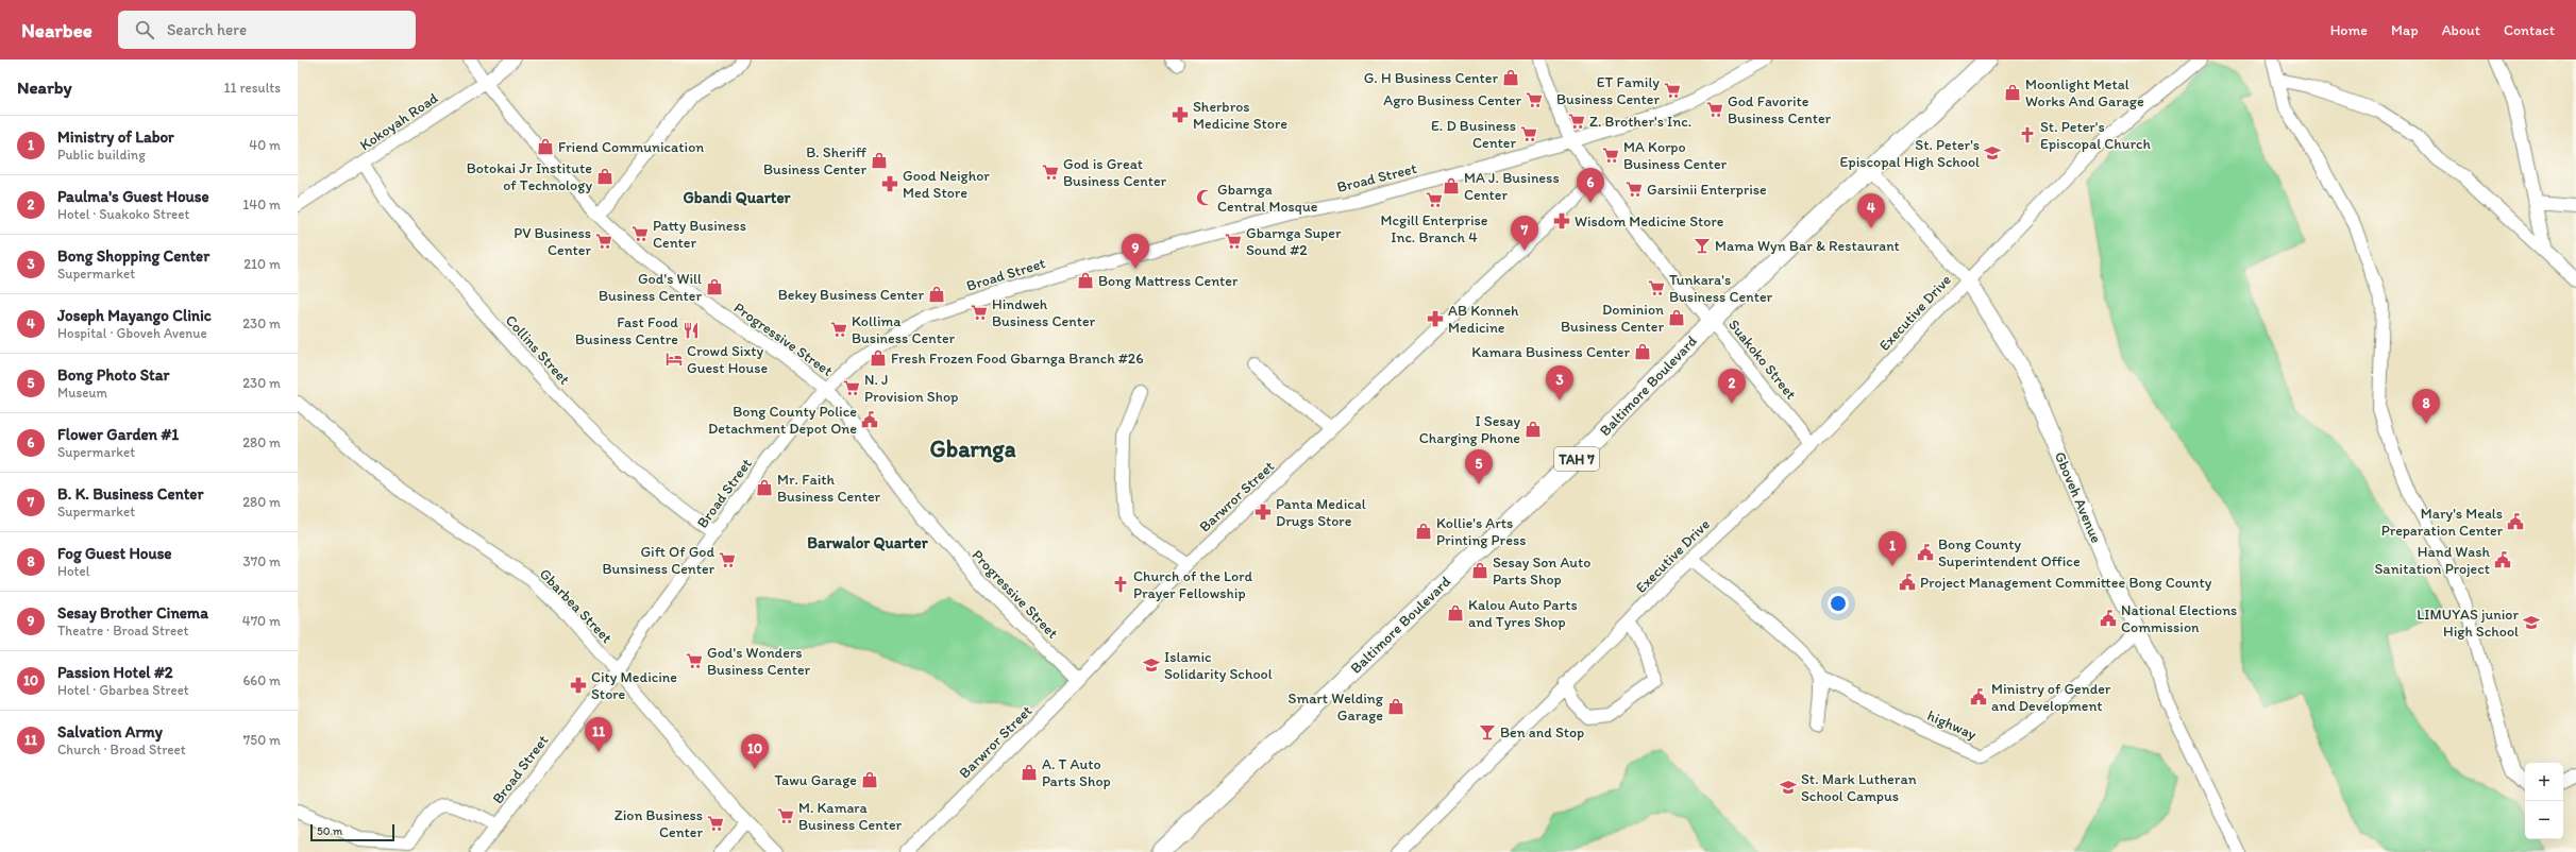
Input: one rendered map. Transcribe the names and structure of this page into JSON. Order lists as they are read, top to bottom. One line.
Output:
{"streets":{"highway":["Baltimore Boulevard","TAH 7"],"main road":["Gboveh Avenue"],"street":["Kokoyah Road","Broad Street","Executive Drive","Progressive Street","Collins Street","Suakoko Street","Barwror Street","Gbarbea Street","highway"]},"crossings":[["Kokoyah Road","Progressive Street"],["Kokoyah Road","Collins Street"],["Broad Street","Progressive Street"],["Broad Street","Collins Street"],["Broad Street","Suakoko Street"],["Broad Street","Gbarbea Street"],["Executive Drive","Suakoko Street"],["Executive Drive","Gboveh Avenue"],["Executive Drive","highway"],["Progressive Street","Barwror Street"],["Suakoko Street","Baltimore Boulevard"],["Suakoko Street","Barwror Street"],["Baltimore Boulevard","Gboveh Avenue"],["Gboveh Avenue","highway"]],"districts":["Gbandi Quarter","Gbarnga","Barwalor Quarter"],"places":{"shop":["G. H Business Center","Moonlight Metal Works And Garage","Friend Communication","B. Sheriff Business Center","Botokai Jr Institute of Technology","MA J. Business Center","Bong Mattress Center","God's Will Business Center","Bekey Business Center","Dominion Business Center","Kamara Business Center","Fresh Frozen Food Gbarnga Branch #26","I Sesay Charging Phone","Mr. Faith Business Center","Kollie's Arts Printing Press","Sesay Son Auto Parts Shop","Kalou Auto Parts and Tyres Shop","Smart Welding Garage","A. T Auto Parts Shop","Tawu Garage"],"supermarket":["ET Family Business Center","Agro Business Center","God Favorite Business Center","Z. Brother's Inc.","E. D Business Center","MA Korpo Business Center","God is Great Business Center","Garsinii Enterprise","Mcgill Enterprise Inc. Branch 4","Patty Business Center","PV Business Center","Gbarnga Super Sound #2","Tunkara's Business Center","Hindweh Business Center","Kollima Business Center","N. J Provision Shop","Gift Of God Bunsiness Center","God's Wonders Business Center","M. Kamara Business Center","Zion Business Center"],"pharmacy":["Sherbros Medicine Store","Good Neighor Med Store","Wisdom Medicine Store","AB Konneh Medicine","Panta Medical Drugs Store","City Medicine Store"],"church":["St. Peter's Episcopal Church","Church of the Lord Prayer Fellowship"],"school or university":["St. Peter's Episcopal High School","LIMUYAS junior High School","Islamic Solidarity School","St. Mark Lutheran School Campus"],"mosque":["Gbarnga Central Mosque"],"bar":["Mama Wyn Bar & Restaurant","Ben and Stop"],"restaurant":["Fast Food Business Centre"],"hotel":["Crowd Sixty Guest House"],"public building":["Bong County Police Detachment Depot One","Mary's Meals Preparation Center","Bong County Superintendent Office","Hand Wash Sanitation Project","Project Management Committee Bong County","National Elections Commission","Ministry of Gender and Development"]},"scale_bar":"50 m","page":{"header":"Nearbee","search":"Search here","nav":["Home","Map","About","Contact"],"heading":["Nearby","11 results"],"list":[{"mark":"1","name":"Ministry of Labor","note":"Public building","value":"40 m"},{"mark":"2","name":"Paulma's Guest House","note":"Hotel · Suakoko Street","value":"140 m"},{"mark":"3","name":"Bong Shopping Center","note":"Supermarket","value":"210 m"},{"mark":"4","name":"Joseph Mayango Clinic","note":"Hospital · Gboveh Avenue","value":"230 m"},{"mark":"5","name":"Bong Photo Star","note":"Museum","value":"230 m"},{"mark":"6","name":"Flower Garden #1","note":"Supermarket","value":"280 m"},{"mark":"7","name":"B. K. Business Center","note":"Supermarket","value":"280 m"},{"mark":"8","name":"Fog Guest House","note":"Hotel","value":"370 m"},{"mark":"9","name":"Sesay Brother Cinema","note":"Theatre · Broad Street","value":"470 m"},{"mark":"10","name":"Passion Hotel #2","note":"Hotel · Gbarbea Street","value":"660 m"},{"mark":"11","name":"Salvation Army","note":"Church · Broad Street","value":"750 m"}],"pins":["6","4","7","9","3","2","8","5","1","11","10"],"map_buttons":["+","−"],"scale":"50 m"}}
